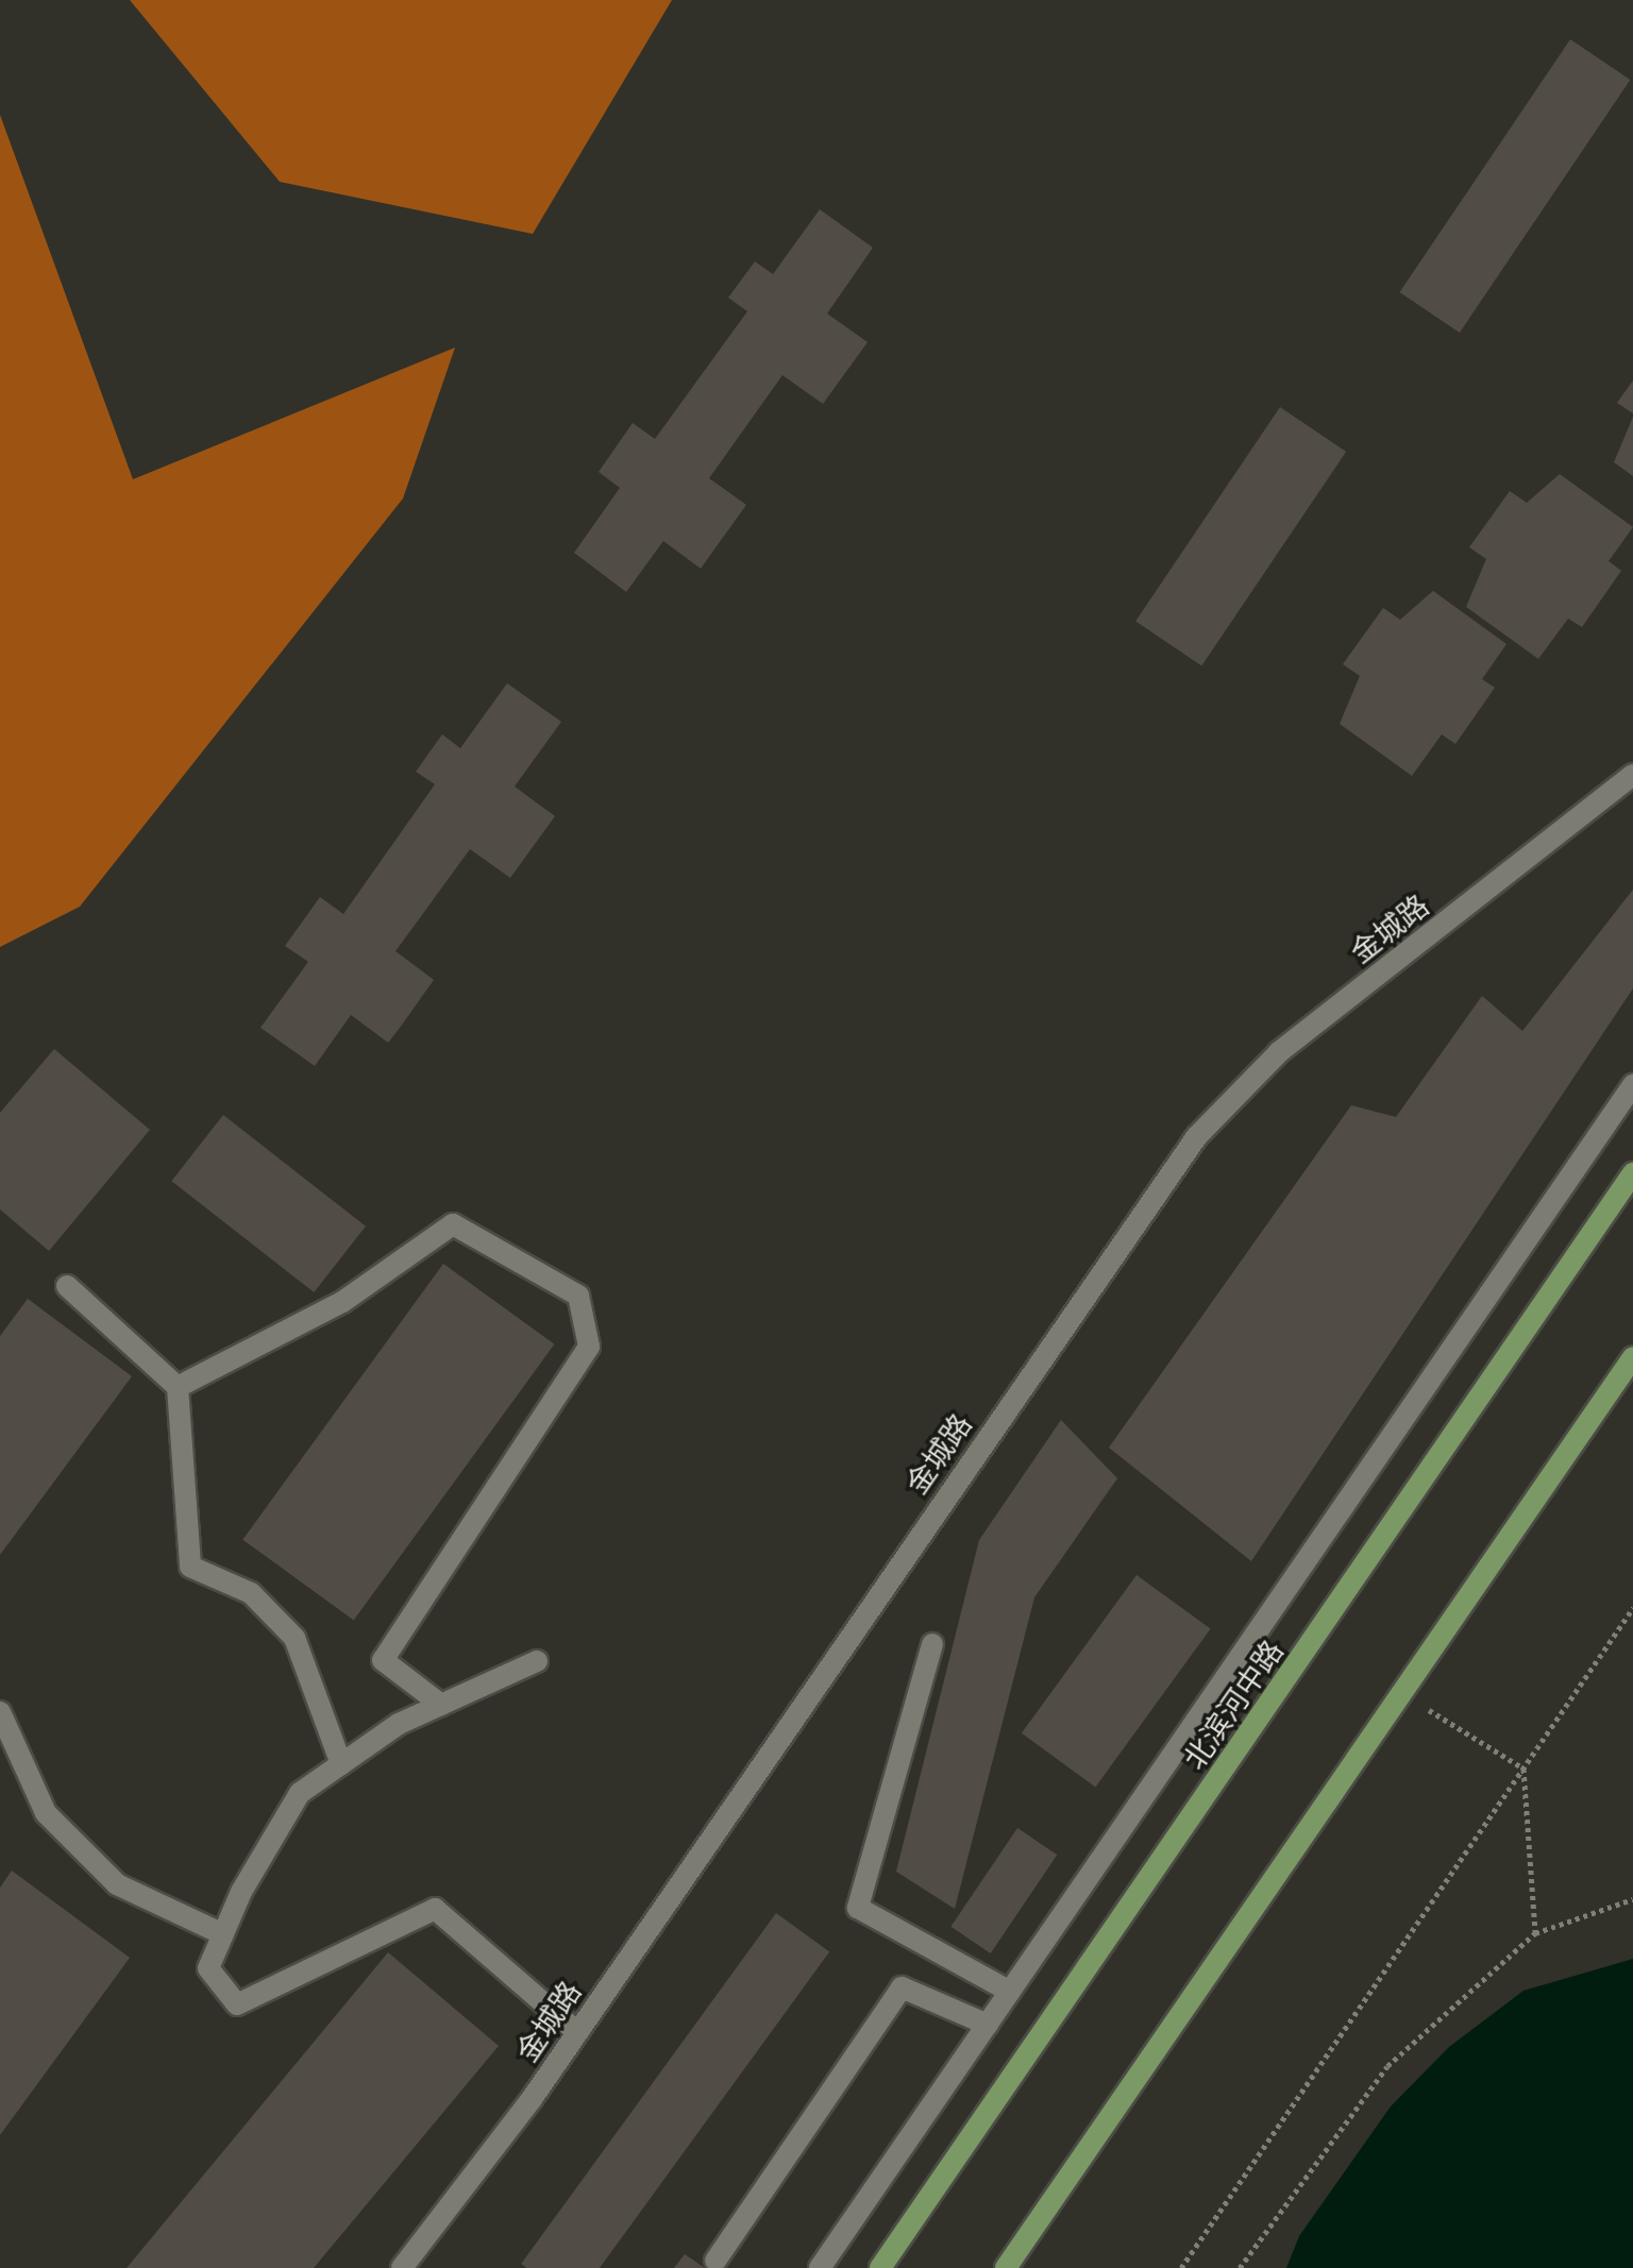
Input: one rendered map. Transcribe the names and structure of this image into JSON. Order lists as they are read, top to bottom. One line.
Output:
{"streets":{"main road":["北滨河中路"],"street":["金城路"]}}
